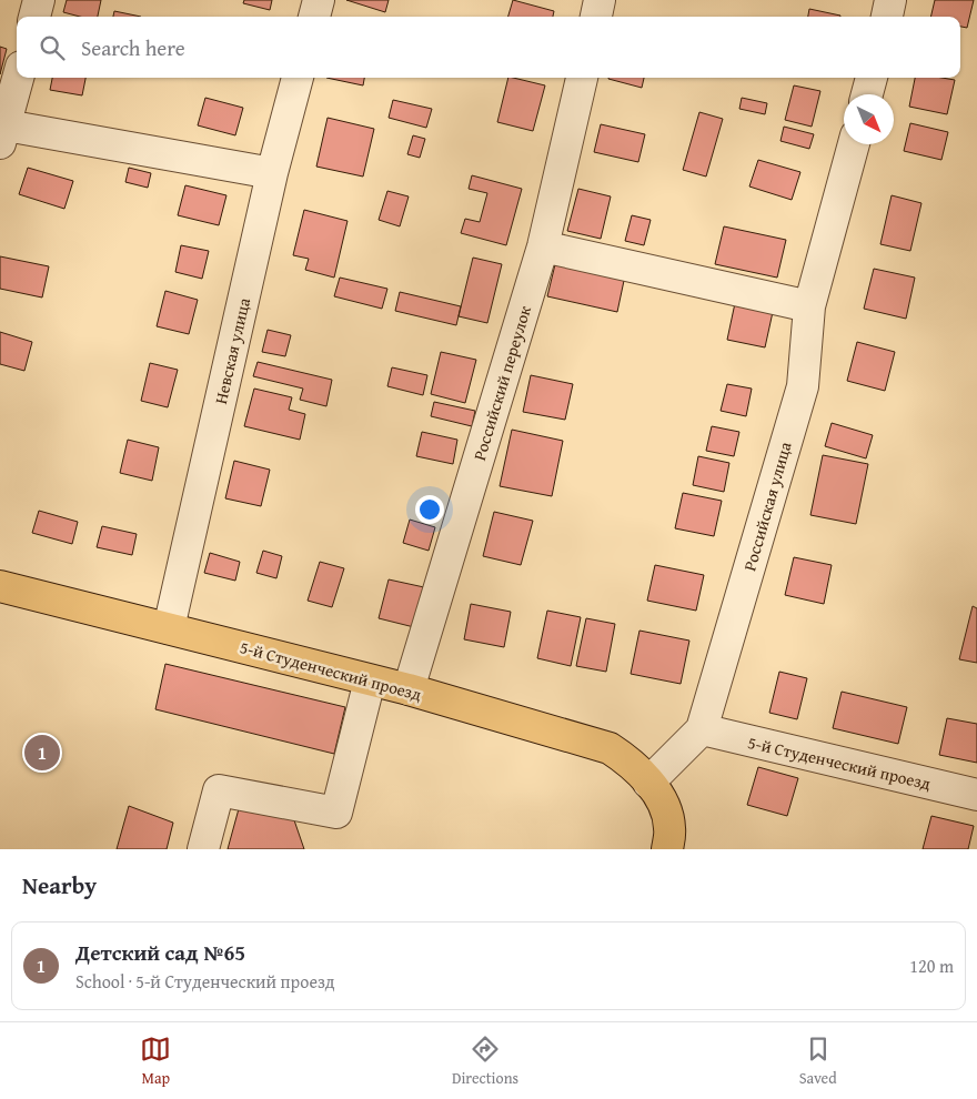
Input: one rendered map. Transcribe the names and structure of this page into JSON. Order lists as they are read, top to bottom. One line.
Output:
{"streets":{"main road":["5-й Студенческий проезд"],"street":["Невская улица","Российский переулок","Российская улица"]},"crossings":[["Невская улица","5-й Студенческий проезд"],["Российский переулок","5-й Студенческий проезд"],["Российская улица","5-й Студенческий проезд"]],"north":"bottom right","page":{"search":"Search here","pins":"1","heading":"Nearby","list":[{"mark":"1","name":"Детский сад №65","note":"School · 5-й Студенческий проезд","value":"120 m"}],"nav":["Map","Directions","Saved"]}}
